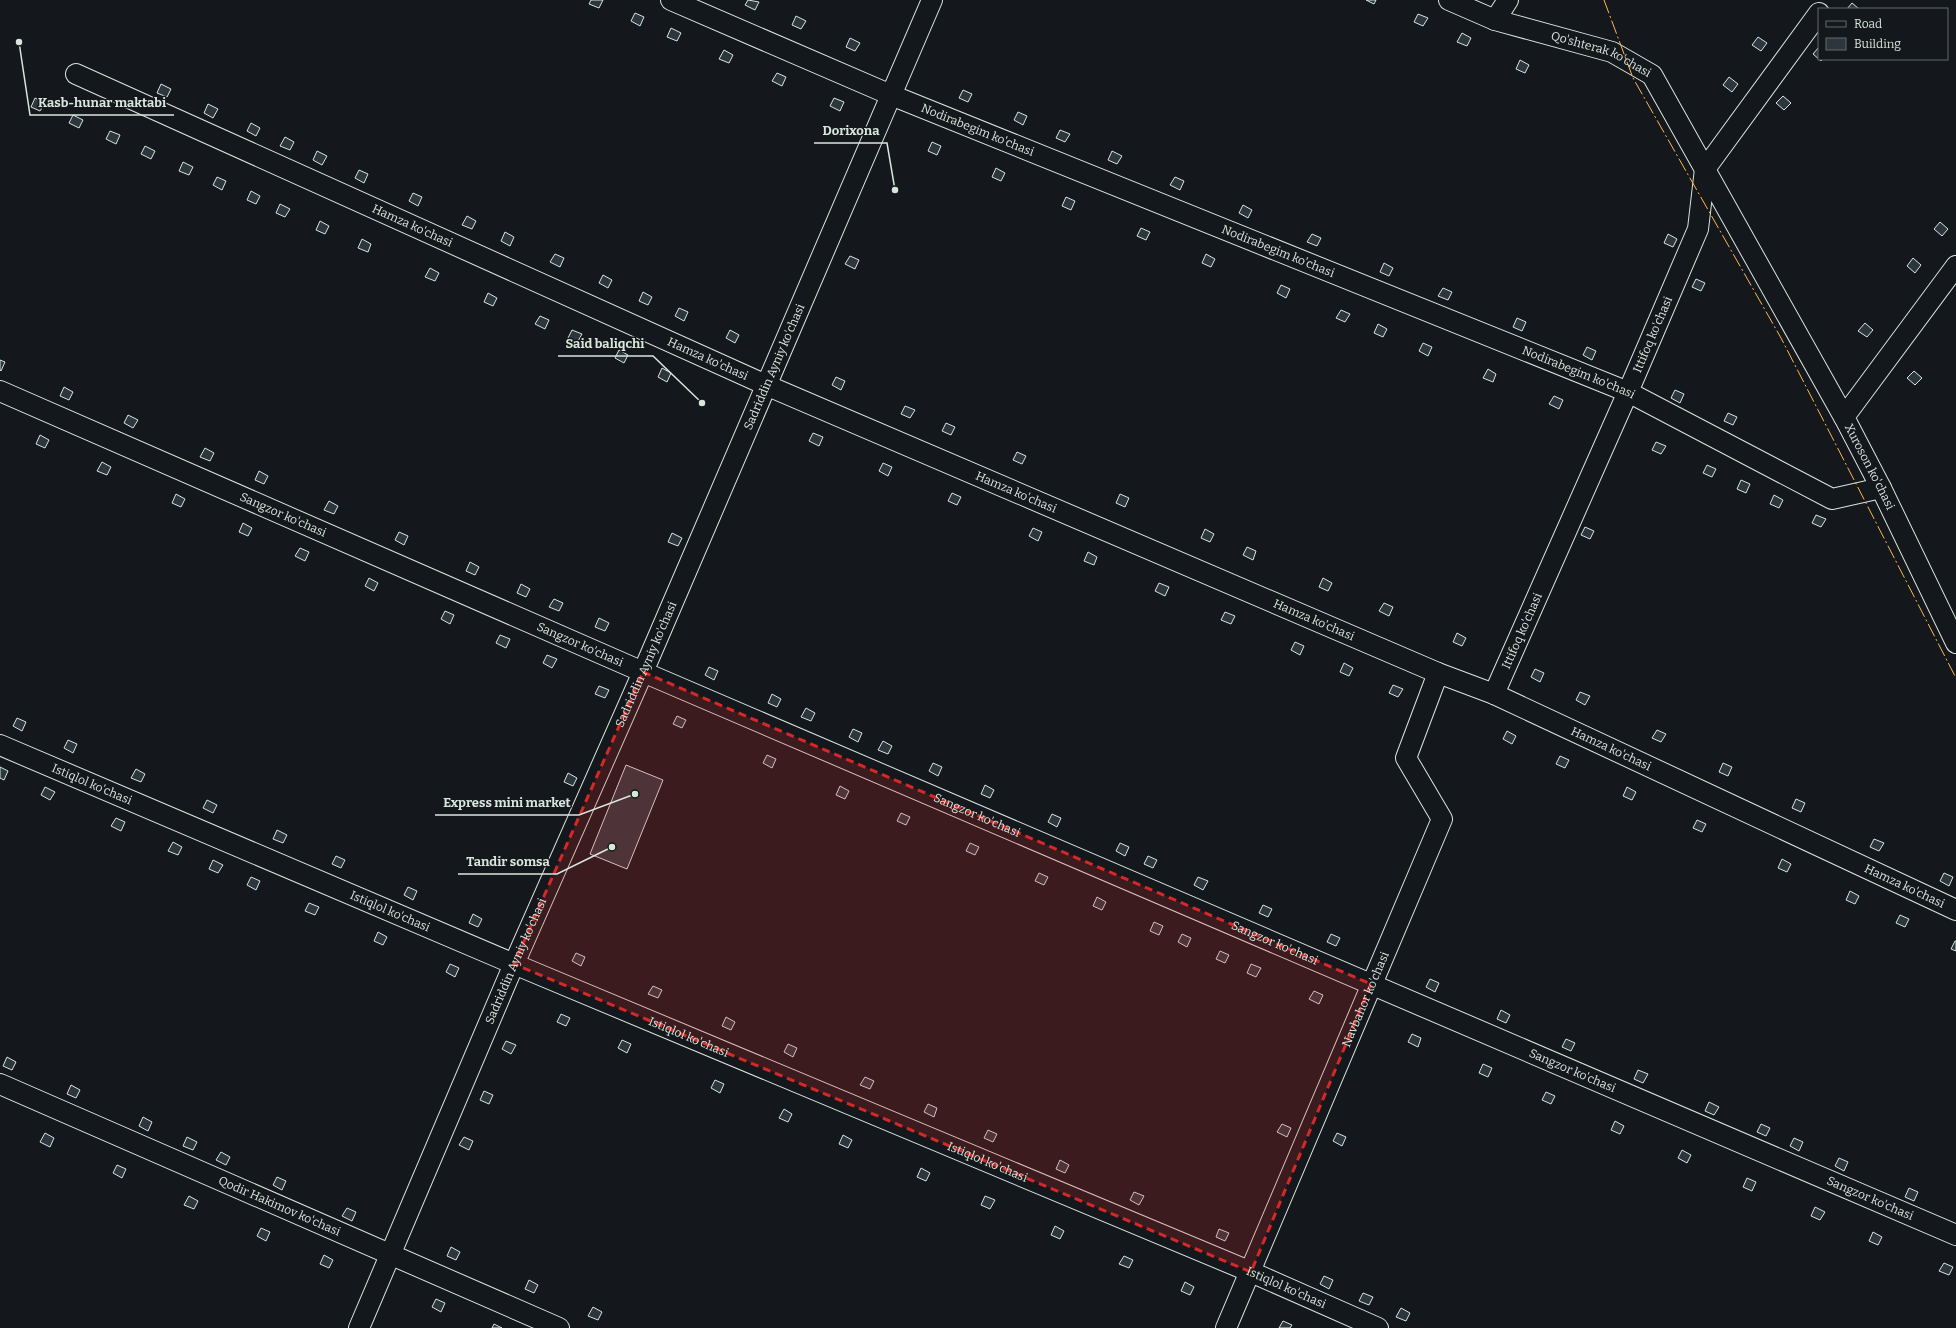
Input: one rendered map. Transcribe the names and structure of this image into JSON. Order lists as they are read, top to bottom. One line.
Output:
{"streets":{"street":["Qo'shterak ko'chasi","Nodirabegim ko'chasi","Hamza ko'chasi","Ittifoq ko'chasi","Sadriddin Ayniy ko'chasi","Xuroson ko'chasi","Sangzor ko'chasi","Istiqlol ko'chasi","Navbahor ko'chasi","Qodir Hakimov ko'chasi"]},"crossings":[["Qo'shterak ko'chasi","Ittifoq ko'chasi"],["Qo'shterak ko'chasi","Xuroson ko'chasi"],["Nodirabegim ko'chasi","Ittifoq ko'chasi"],["Nodirabegim ko'chasi","Sadriddin Ayniy ko'chasi"],["Nodirabegim ko'chasi","Xuroson ko'chasi"],["Hamza ko'chasi","Ittifoq ko'chasi"],["Hamza ko'chasi","Sadriddin Ayniy ko'chasi"],["Hamza ko'chasi","Navbahor ko'chasi"],["Sadriddin Ayniy ko'chasi","Sangzor ko'chasi"],["Sadriddin Ayniy ko'chasi","Istiqlol ko'chasi"],["Sadriddin Ayniy ko'chasi","Qodir Hakimov ko'chasi"],["Sangzor ko'chasi","Navbahor ko'chasi"],["Istiqlol ko'chasi","Navbahor ko'chasi"]],"places":["Kasb-hunar maktabi","Dorixona","Said baliqchi","Express mini market","Tandir somsa"],"legend":["Road","Building"]}
